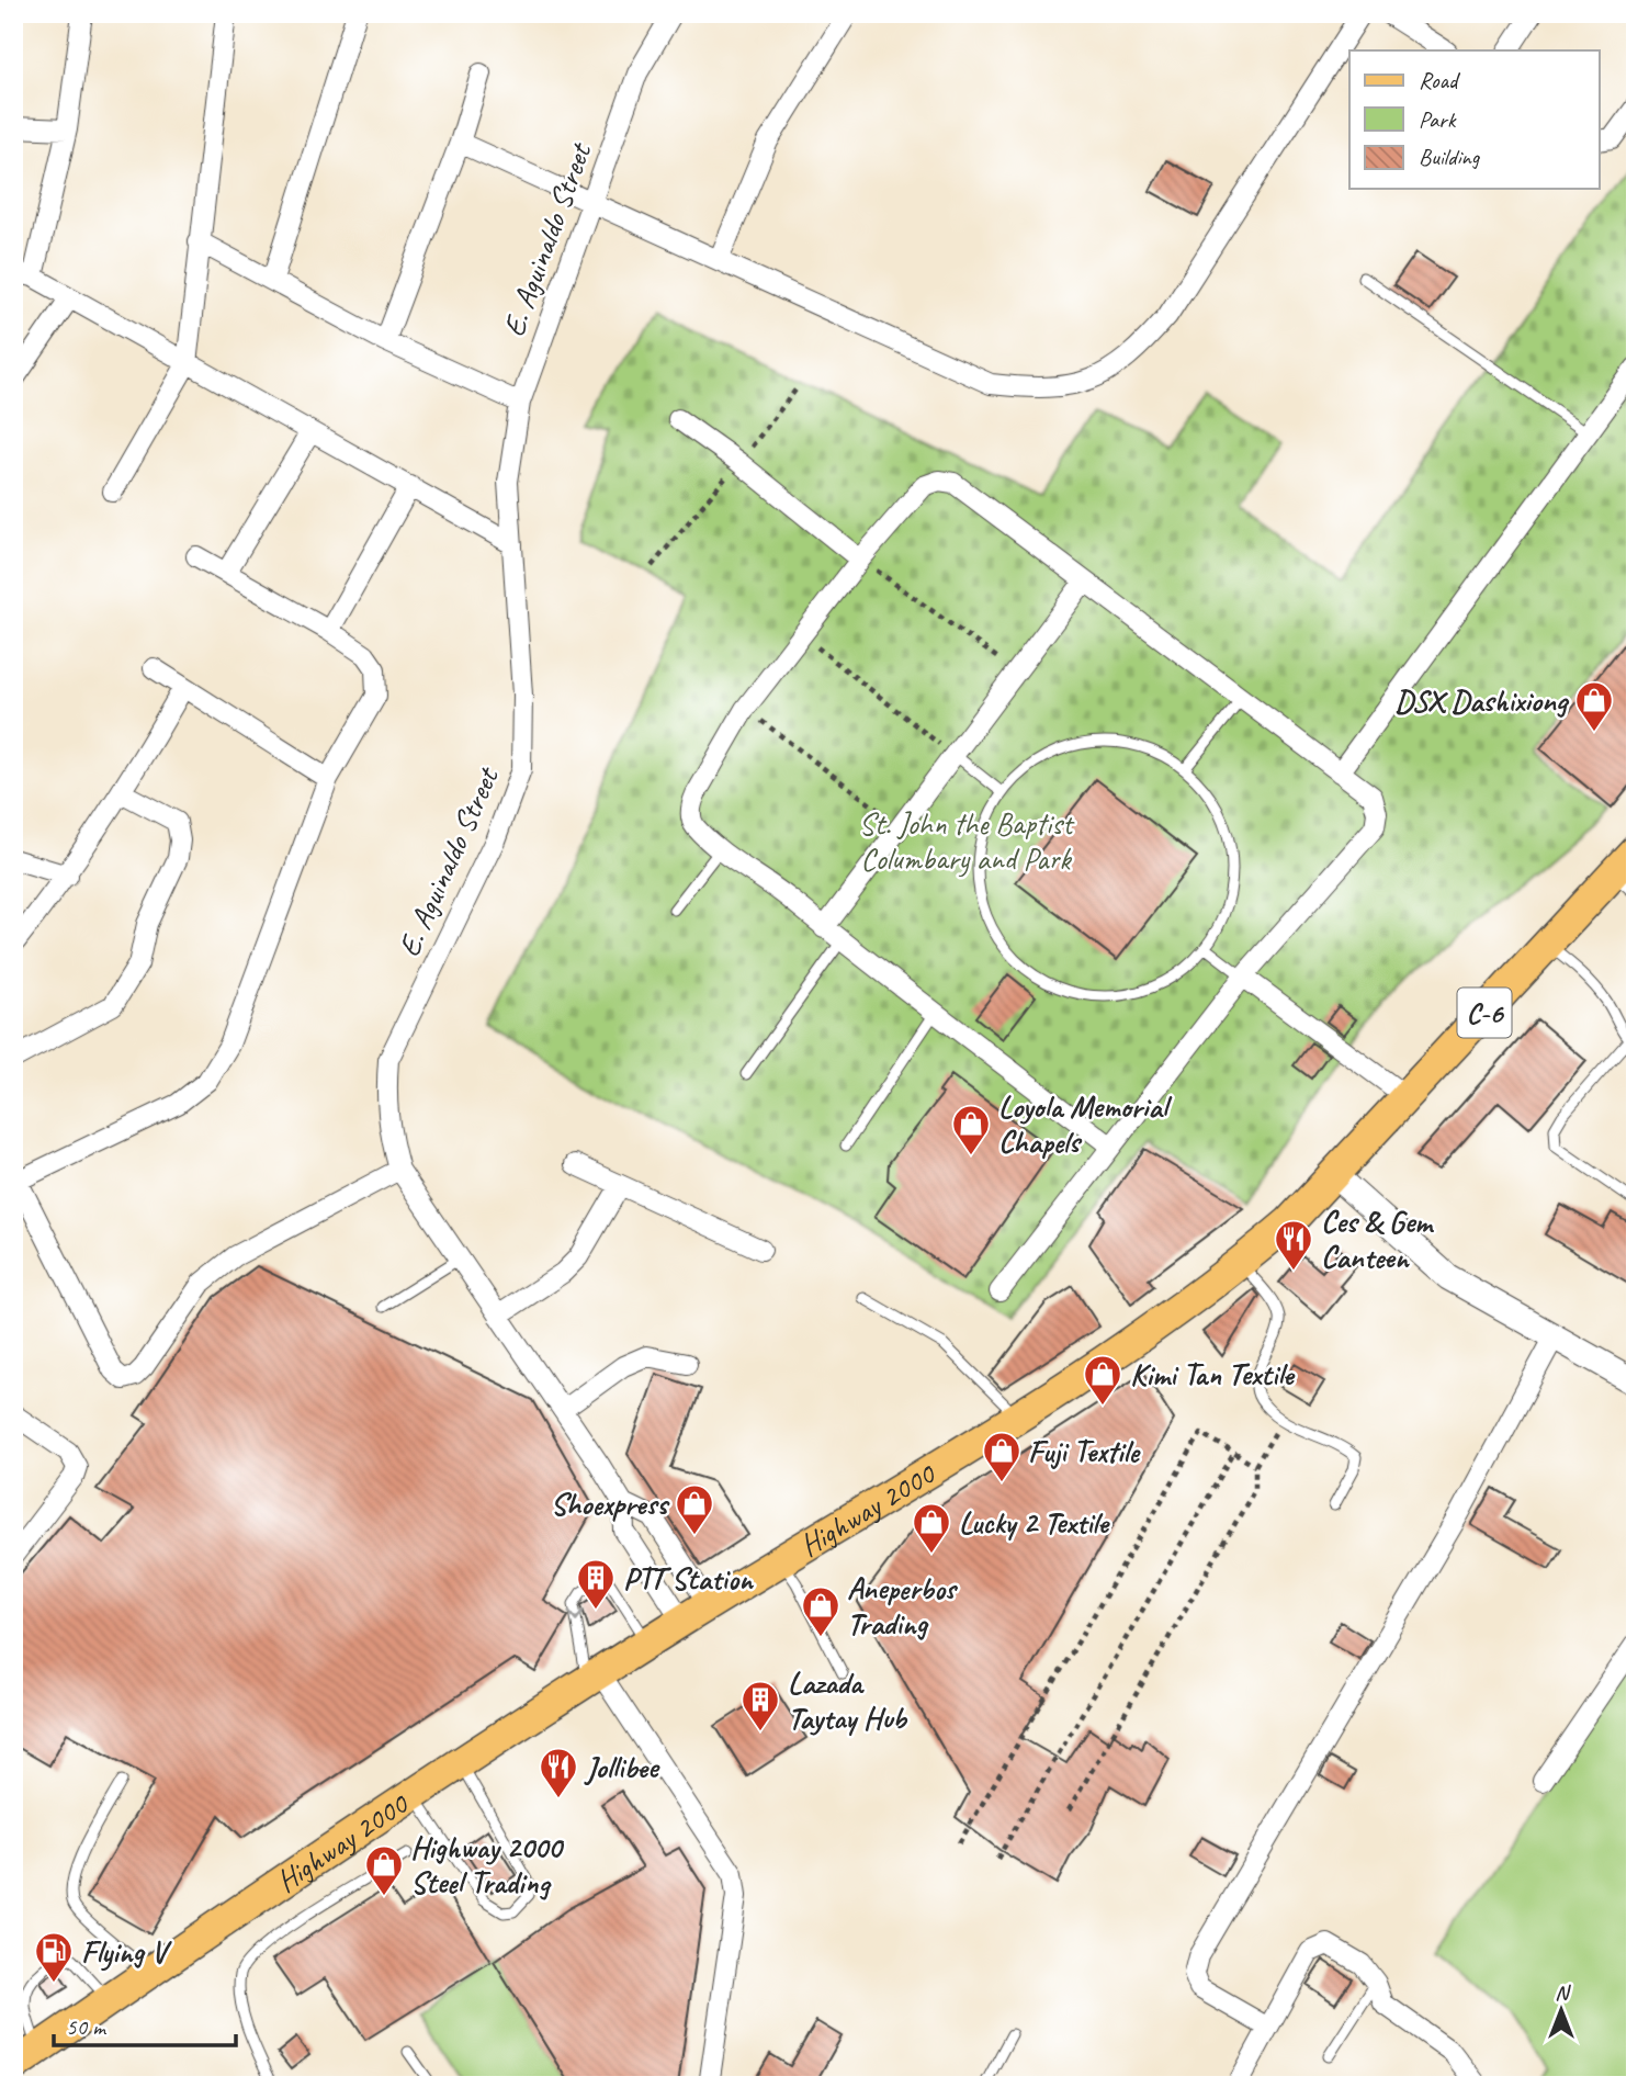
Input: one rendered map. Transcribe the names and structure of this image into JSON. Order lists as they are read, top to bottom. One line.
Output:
{"streets":{"main road":["C-6","Highway 2000"],"street":["E. Aguinaldo Street"]},"crossings":[["E. Aguinaldo Street","Highway 2000"]],"parks":["St. John the Baptist Columbary and Park"],"places":{"shop":["DSX Dashixiong","Loyola Memorial Chapels","Kimi Tan Textile","Fuji Textile","Shoexpress","Lucky 2 Textile","Aneperbos Trading","Highway 2000 Steel Trading"],"restaurant":["Ces & Gem Canteen","Jollibee"],"building":["PTT Station","Lazada Taytay Hub"],"fuel station":["Flying V"]},"legend":["Road","Park","Building"],"scale_bar":"50 m","north":"top"}
